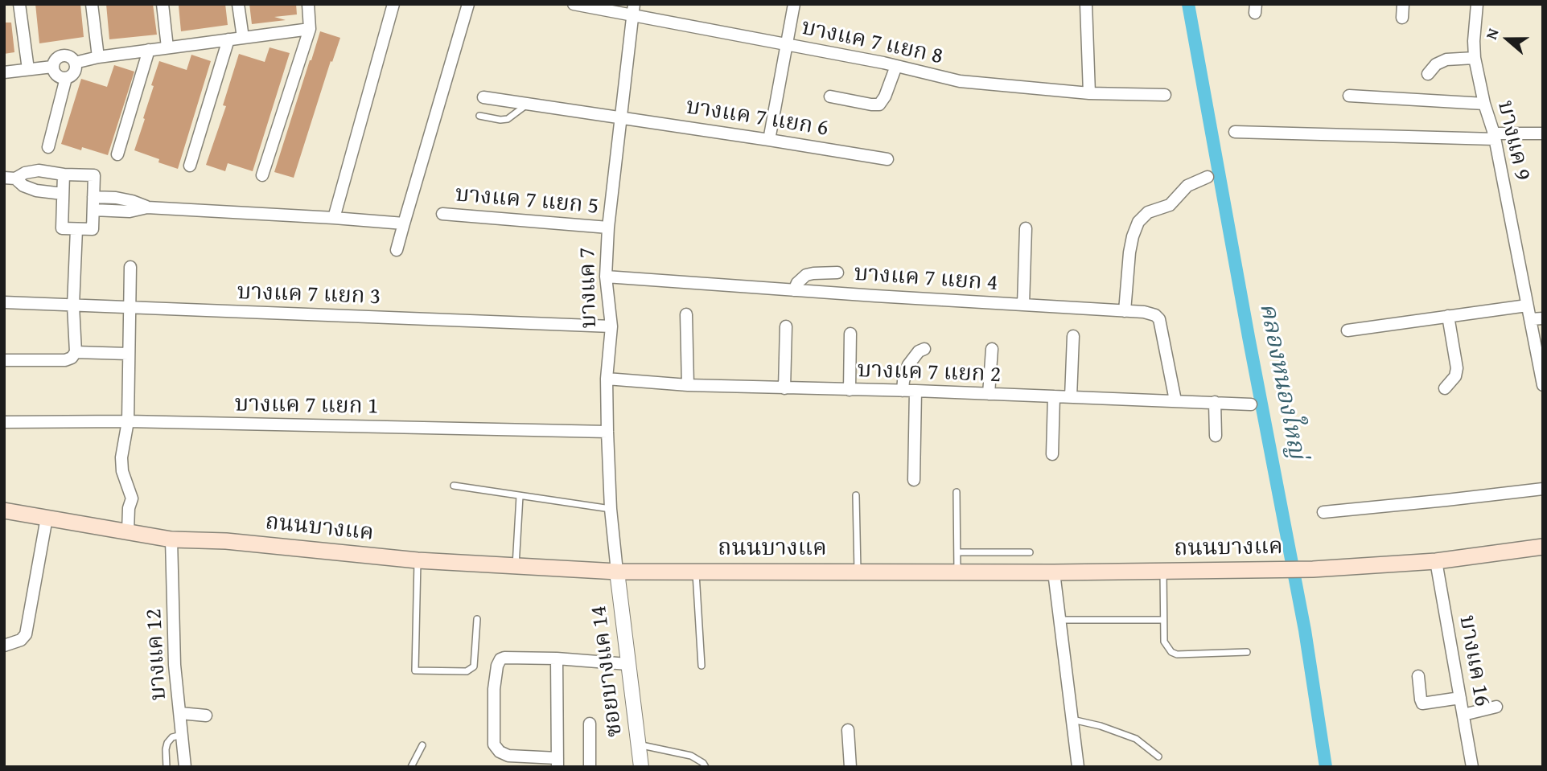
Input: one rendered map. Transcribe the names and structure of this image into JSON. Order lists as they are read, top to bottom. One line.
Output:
{"streets":{"main road":["ถนนบางแค"],"street":["บางแค 7 แยก 8","บางแค 7 แยก 6","บางแค 9","บางแค 7 แยก 5","บางแค 7 แยก 4","บางแค 7","บางแค 7 แยก 3","บางแค 7 แยก 2","บางแค 7 แยก 1","บางแค 12","บางแค 16","ซอยบางแค 14"]},"crossings":[["บางแค 7 แยก 8","บางแค 7"],["บางแค 7 แยก 6","บางแค 7"],["บางแค 7 แยก 5","บางแค 7"],["บางแค 7 แยก 4","บางแค 7"],["บางแค 7 แยก 4","บางแค 7 แยก 2"],["บางแค 7","บางแค 7 แยก 3"],["บางแค 7","บางแค 7 แยก 2"],["บางแค 7","บางแค 7 แยก 1"],["บางแค 7","ถนนบางแค"],["บางแค 7","ซอยบางแค 14"],["ถนนบางแค","บางแค 12"],["ถนนบางแค","บางแค 16"],["ถนนบางแค","ซอยบางแค 14"]],"water":["คลองหนองใหญ่"],"north":"left"}
